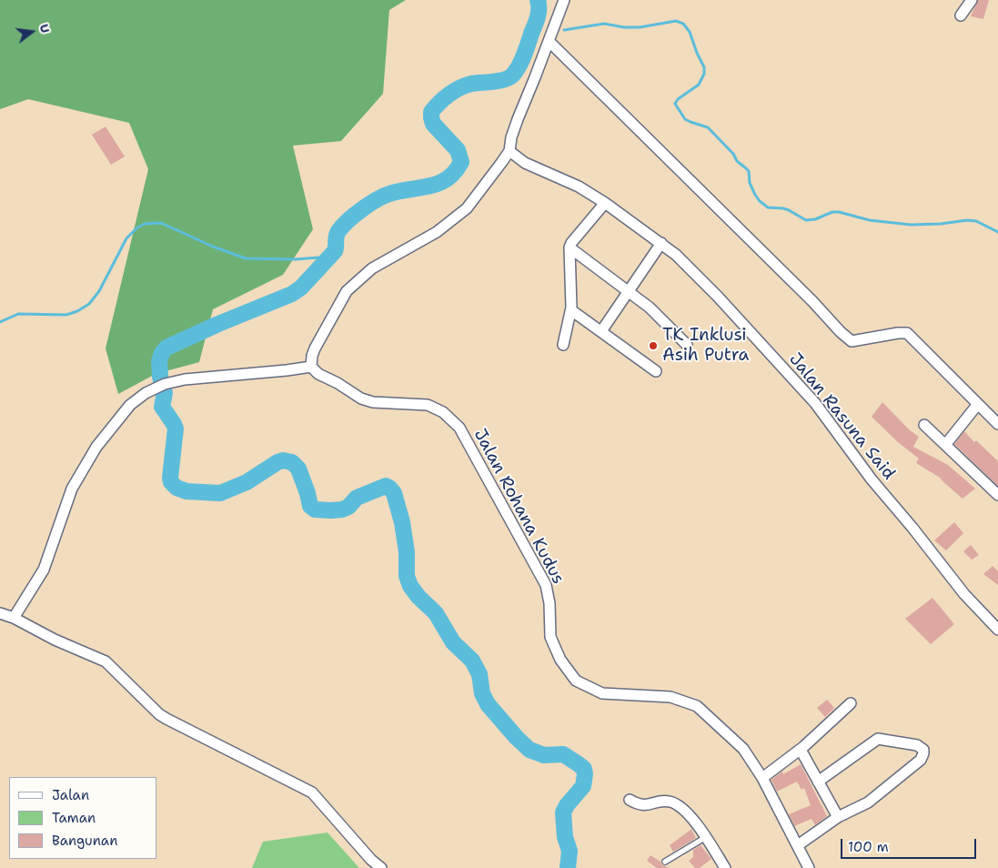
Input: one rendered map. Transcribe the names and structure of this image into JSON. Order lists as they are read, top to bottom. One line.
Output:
{"streets":{"street":["Jalan Rasuna Said","Jalan Rohana Kudus"]},"places":["TK Inklusi Asih Putra"],"legend":["Jalan","Taman","Bangunan"],"scale_bar":"100 m","north":"right"}
